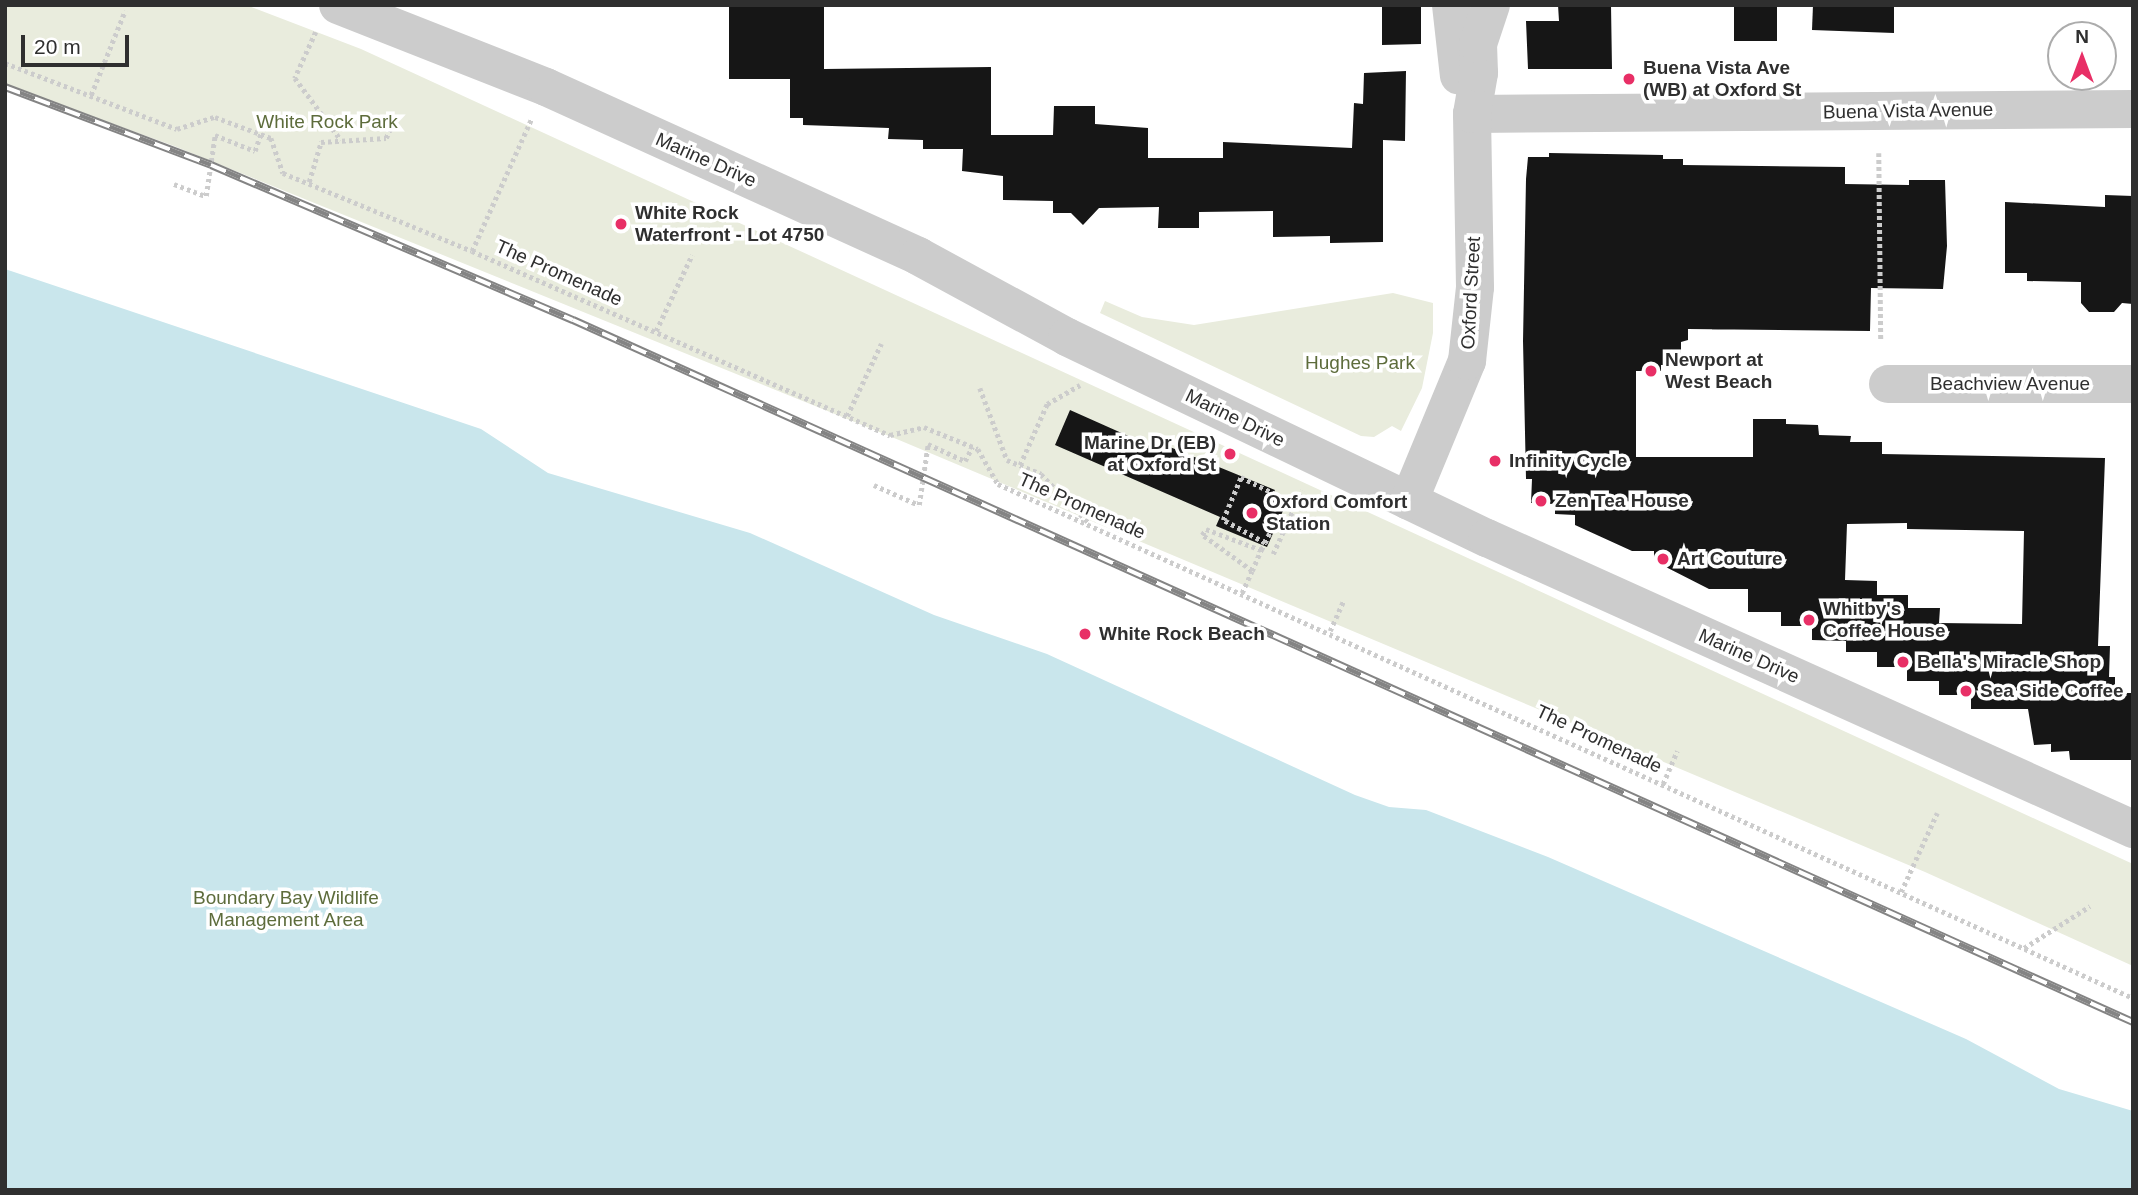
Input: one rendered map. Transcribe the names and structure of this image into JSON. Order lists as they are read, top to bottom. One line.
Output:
{"streets":{"street":["Buena Vista Avenue","Marine Drive","Oxford Street","Beachview Avenue"],"path":["The Promenade"]},"crossings":[["Buena Vista Avenue","Oxford Street"],["Marine Drive","Oxford Street"]],"parks":["White Rock Park","Hughes Park","Boundary Bay Wildlife Management Area"],"places":["Buena Vista Ave (WB) at Oxford St","White Rock Waterfront - Lot 4750","Newport at West Beach","Marine Dr (EB) at Oxford St","Infinity Cycle","Zen Tea House","Oxford Comfort Station","Art Couture","Whitby's Coffee House","White Rock Beach","Bella's Miracle Shop","Sea Side Coffee"],"scale_bar":"20 m","north":"top"}
